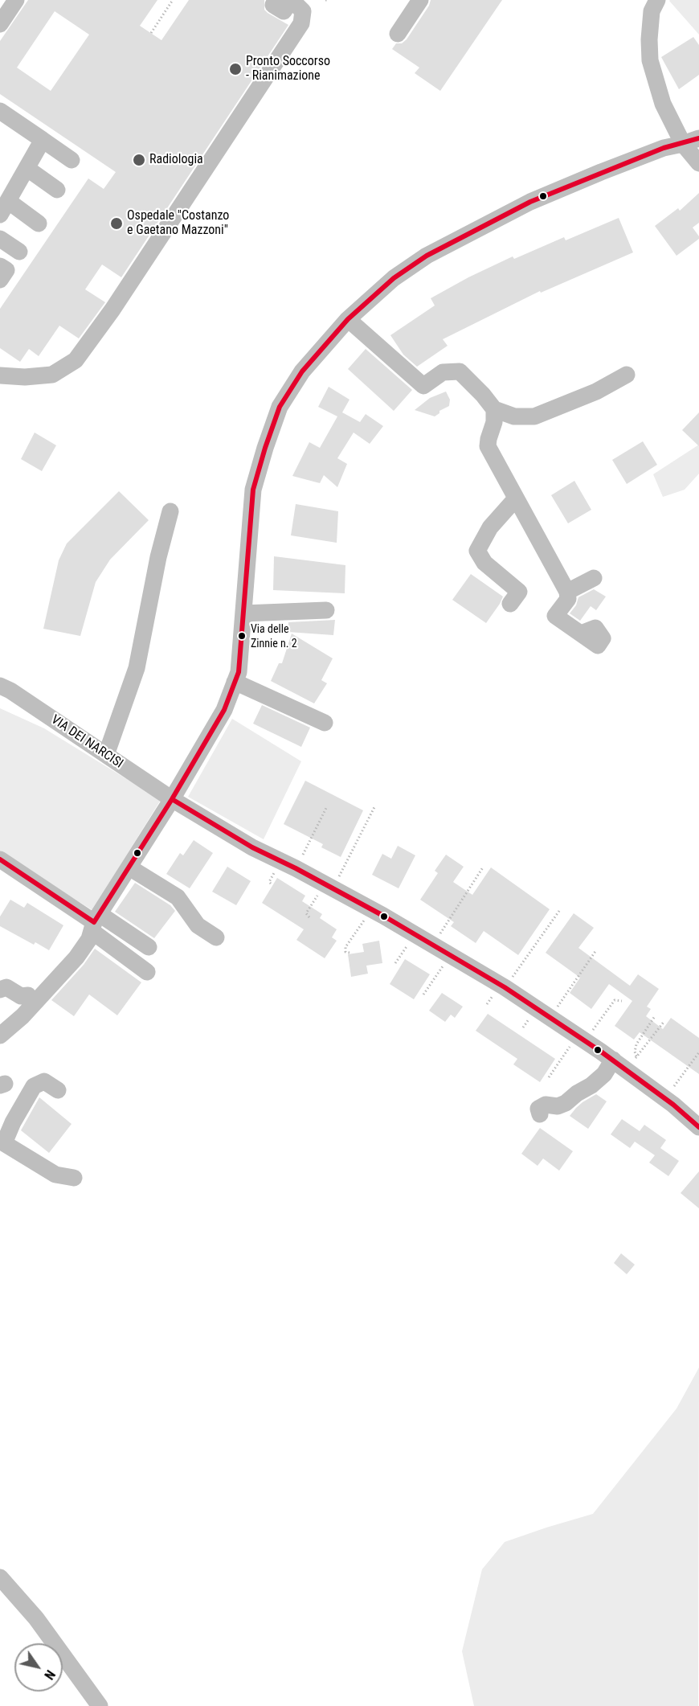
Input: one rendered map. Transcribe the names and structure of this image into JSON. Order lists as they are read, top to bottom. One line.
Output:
{"streets":{"street":["VIA DEI NARCISI"]},"places":["Pronto Soccorso - Rianimazione","Radiologia","Ospedale \"Costanzo e Gaetano Mazzoni\"","Via delle Zinnie n. 2"],"north":"bottom right"}
